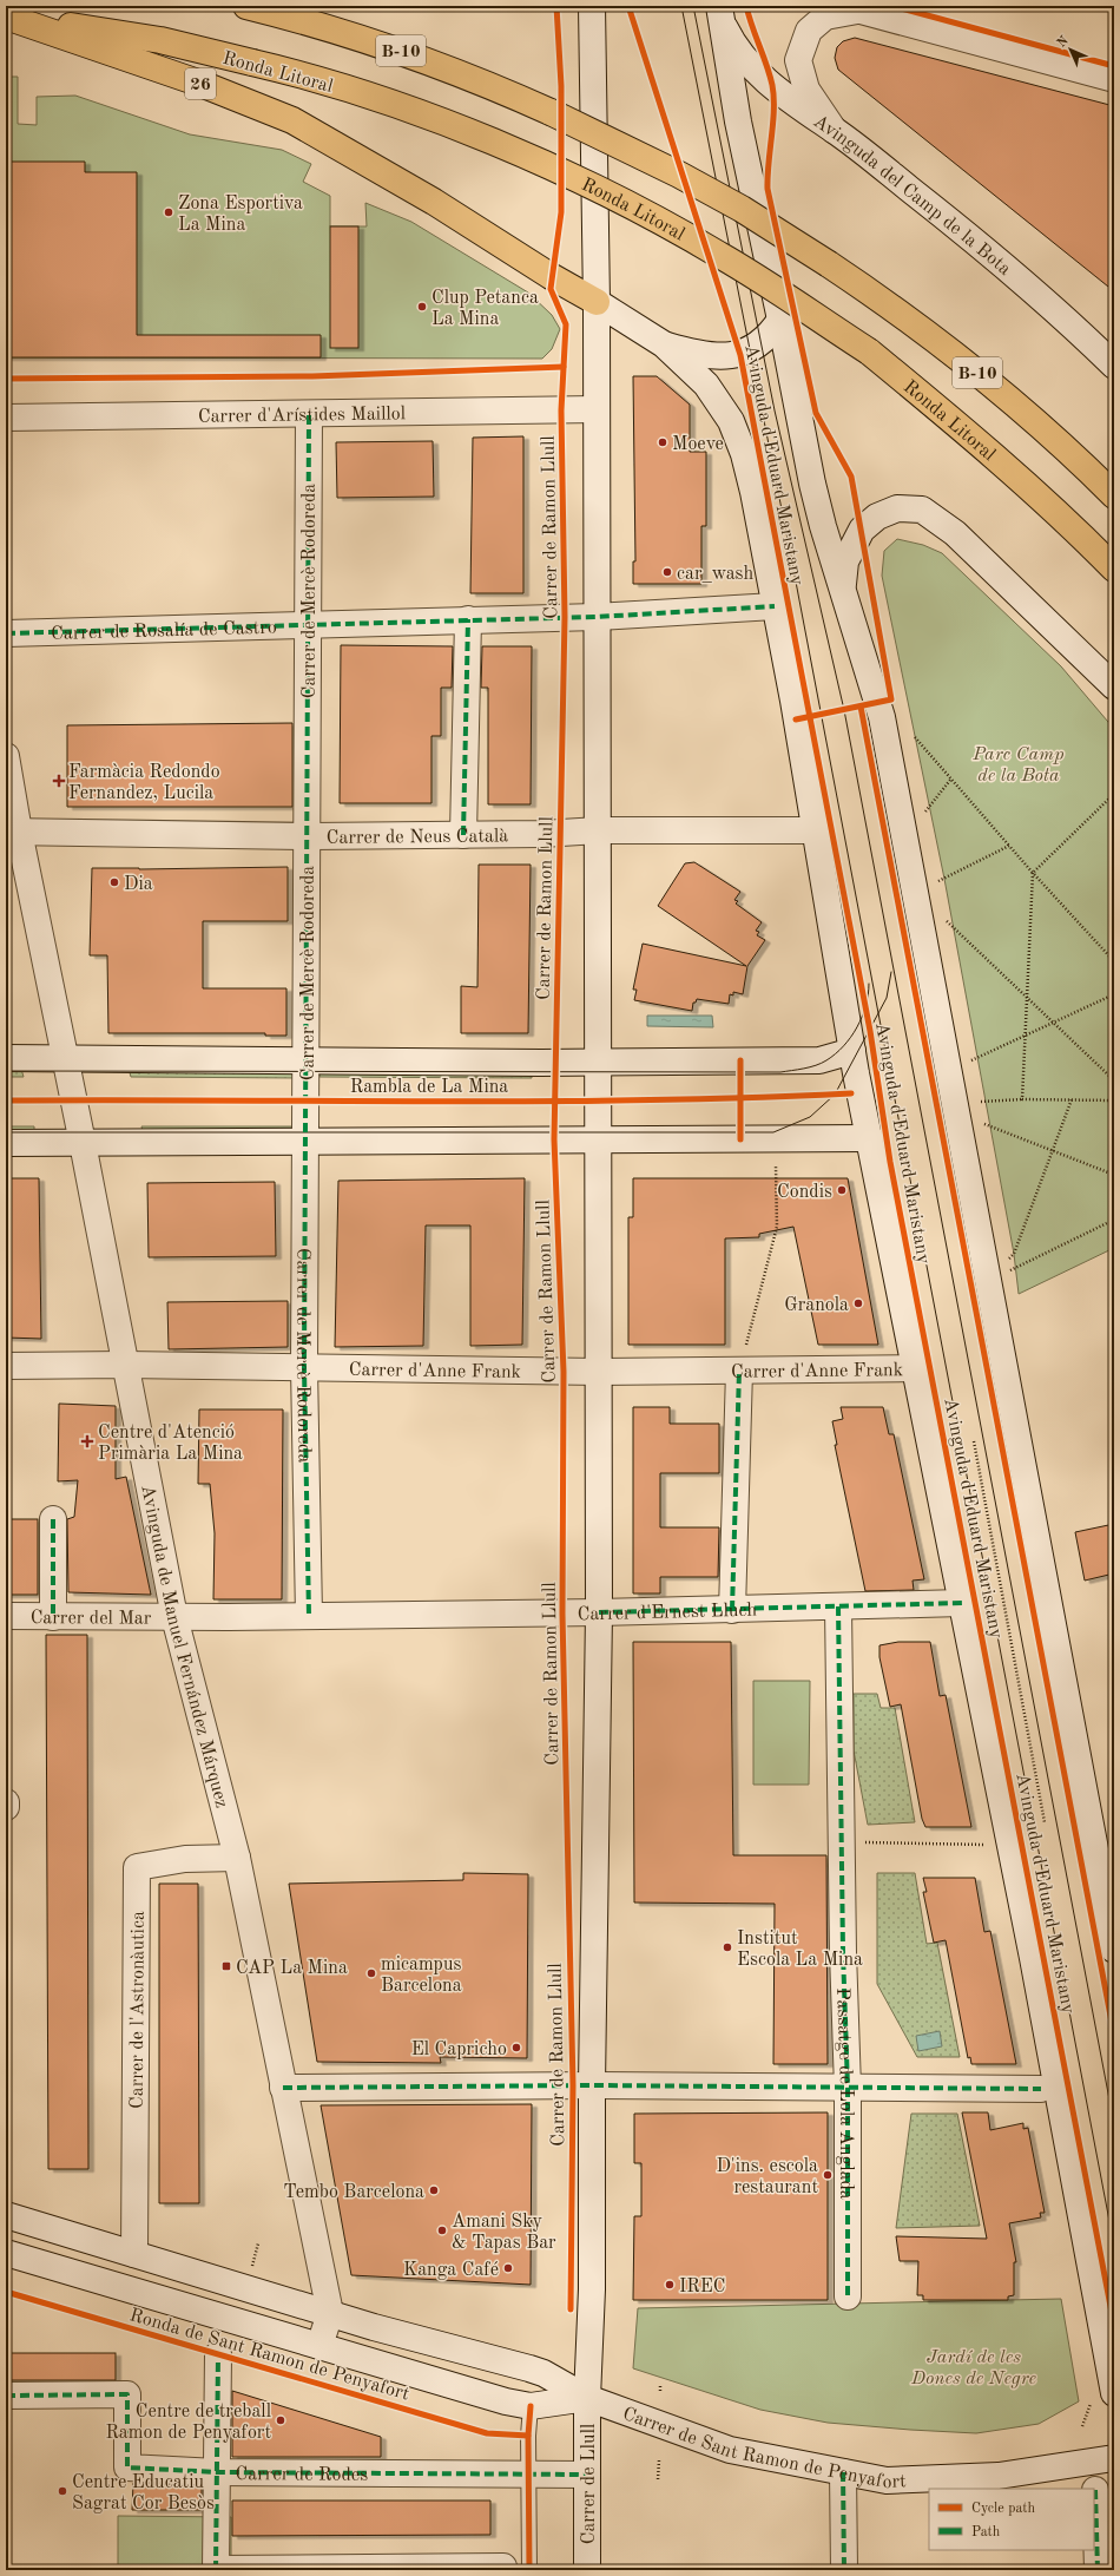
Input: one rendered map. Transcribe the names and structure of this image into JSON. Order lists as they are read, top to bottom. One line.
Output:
{"streets":{"highway":["B-10","Ronda Litoral","26"],"street":["Avinguda del Camp de la Bota","Carrer d'Arístides Maillol","Avinguda d'Eduard Maristany","Carrer de Ramon Llull","Carrer de Mercè Rodoreda","Carrer de Rosalía de Castro","Carrer de Neus Català","Rambla de La Mina","Carrer d'Anne Frank","Carrer d'Ernest Lluch","Carrer del Mar","Avinguda de Manuel Fernández Márquez","Carrer de l'Astronàutica","Passatge de Lola Anglada","Ronda de Sant Ramon de Penyafort","Carrer de Sant Ramon de Penyafort","Carrer de Rodes","Carrer de Llull"]},"crossings":[["Ronda Litoral","26"],["26","Avinguda d'Eduard Maristany"],["26","Carrer de Ramon Llull"],["Avinguda del Camp de la Bota","Avinguda d'Eduard Maristany"],["Carrer d'Arístides Maillol","Carrer de Ramon Llull"],["Carrer d'Arístides Maillol","Carrer de Mercè Rodoreda"],["Avinguda d'Eduard Maristany","Carrer de Ramon Llull"],["Avinguda d'Eduard Maristany","Carrer de Rosalía de Castro"],["Avinguda d'Eduard Maristany","Carrer de Neus Català"],["Avinguda d'Eduard Maristany","Rambla de La Mina"],["Avinguda d'Eduard Maristany","Carrer d'Anne Frank"],["Avinguda d'Eduard Maristany","Carrer d'Ernest Lluch"],["Carrer de Ramon Llull","Carrer de Rosalía de Castro"],["Carrer de Ramon Llull","Carrer de Neus Català"],["Carrer de Ramon Llull","Rambla de La Mina"],["Carrer de Ramon Llull","Carrer d'Anne Frank"],["Carrer de Ramon Llull","Carrer d'Ernest Lluch"],["Carrer de Ramon Llull","Ronda de Sant Ramon de Penyafort"],["Carrer de Ramon Llull","Carrer de Sant Ramon de Penyafort"],["Carrer de Ramon Llull","Carrer de Llull"],["Carrer de Mercè Rodoreda","Carrer de Rosalía de Castro"],["Carrer de Mercè Rodoreda","Carrer de Neus Català"],["Carrer de Mercè Rodoreda","Rambla de La Mina"],["Carrer de Mercè Rodoreda","Carrer d'Anne Frank"],["Carrer de Mercè Rodoreda","Carrer d'Ernest Lluch"],["Carrer de Neus Català","Avinguda de Manuel Fernández Márquez"],["Rambla de La Mina","Avinguda de Manuel Fernández Márquez"],["Carrer d'Anne Frank","Avinguda de Manuel Fernández Márquez"],["Carrer d'Ernest Lluch","Carrer del Mar"],["Carrer d'Ernest Lluch","Avinguda de Manuel Fernández Márquez"],["Carrer d'Ernest Lluch","Passatge de Lola Anglada"],["Carrer del Mar","Avinguda de Manuel Fernández Márquez"],["Avinguda de Manuel Fernández Márquez","Carrer de l'Astronàutica"],["Ronda de Sant Ramon de Penyafort","Carrer de Sant Ramon de Penyafort"],["Ronda de Sant Ramon de Penyafort","Carrer de Llull"],["Carrer de Sant Ramon de Penyafort","Carrer de Llull"],["Carrer de Rodes","Carrer de Llull"]],"parks":["Parc Camp de la Bota","Jardí de les Dones de Negre"],"places":{"other":["Zona Esportiva La Mina","Clup Petanca La Mina","Moeve","car_wash","Dia","Condis","Granola","Institut Escola La Mina","micampus Barcelona","El Capricho","D'ins. escola restaurant","Tembo Barcelona","Amani Sky & Tapas Bar","Kanga Café","IREC","Centre de treball Ramon de Penyafort","Centre Educatiu Sagrat Cor Besòs"],"health":["Farmàcia Redondo Fernandez, Lucila","Centre d'Atenció Primària La Mina"],"transit":["CAP La Mina"]},"legend":["Cycle path","Path"],"north":"top left"}
